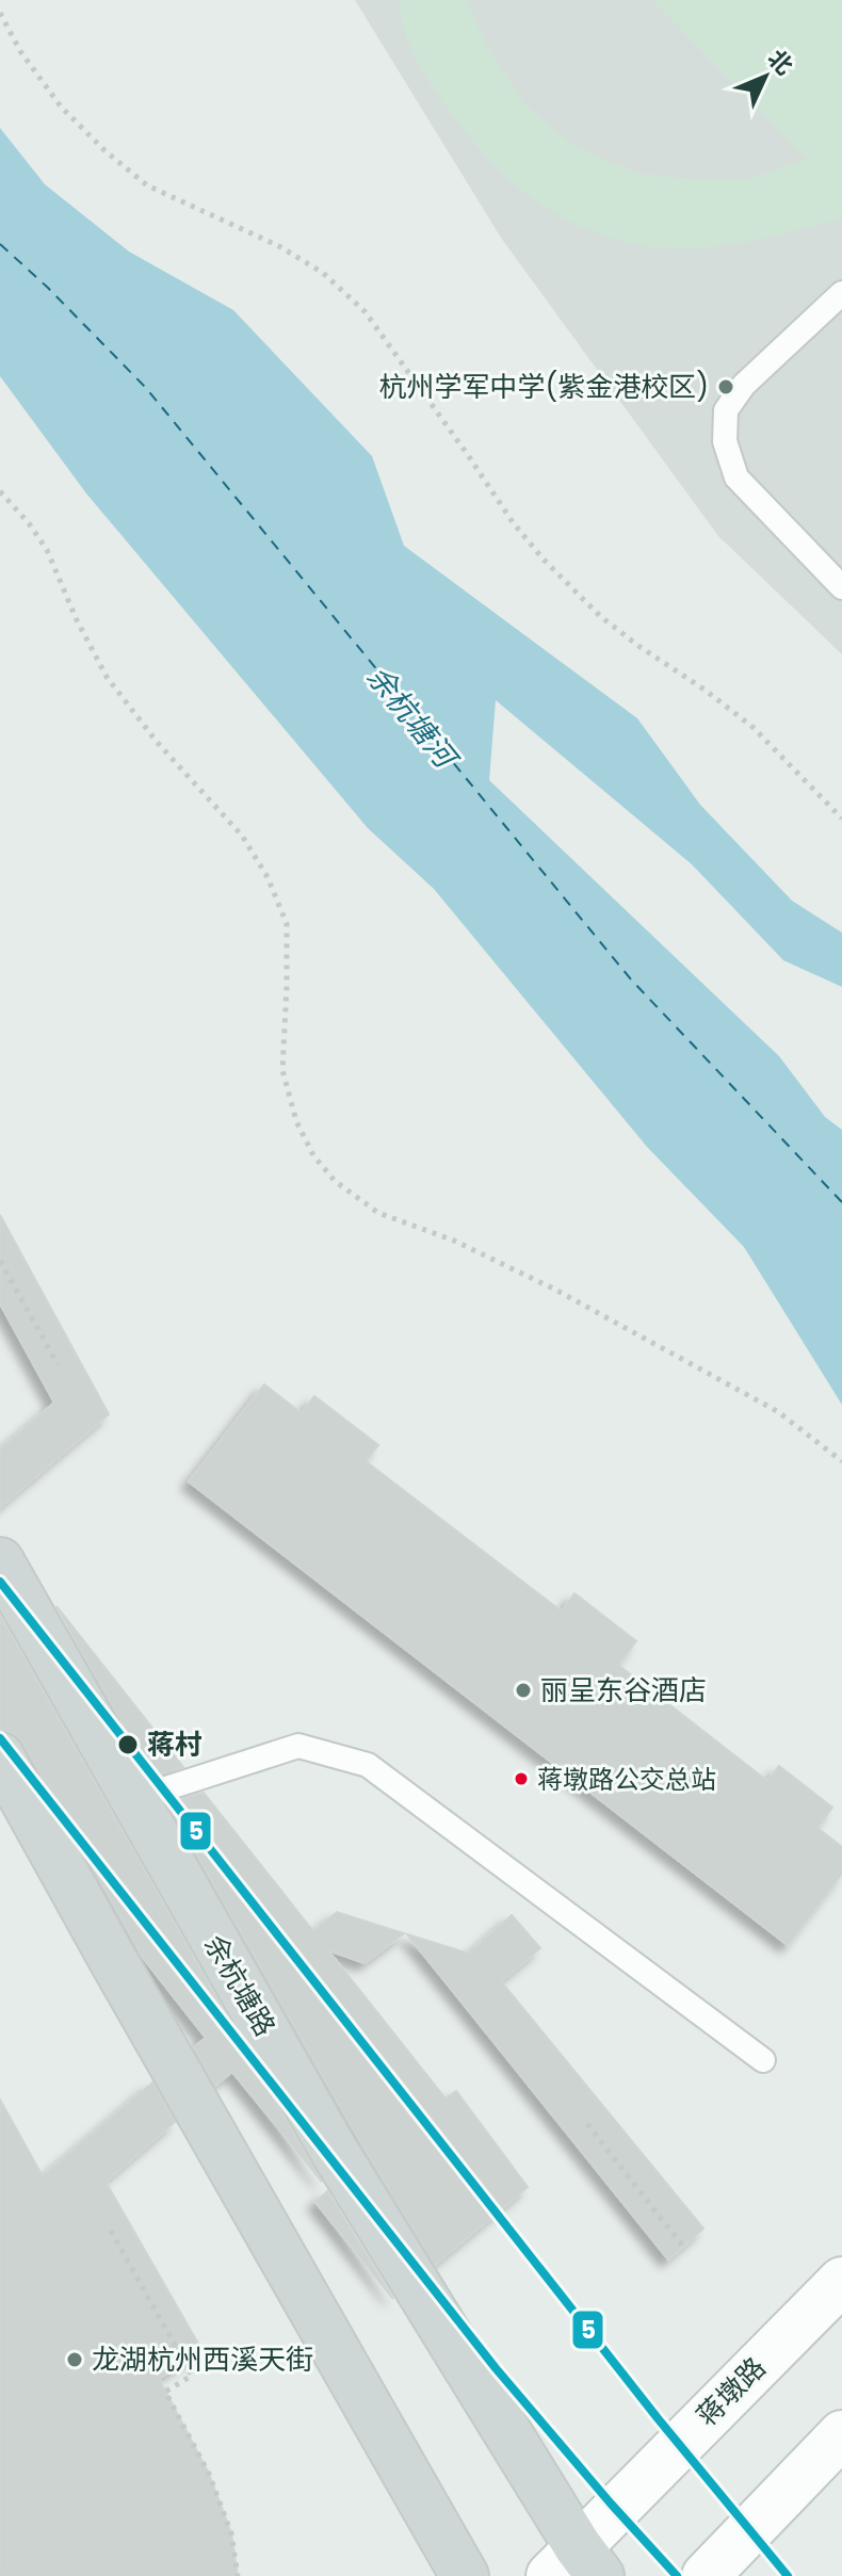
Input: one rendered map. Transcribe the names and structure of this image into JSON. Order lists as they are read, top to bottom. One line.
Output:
{"streets":{"main road":["余杭塘路","蒋墩路"]},"crossings":[["余杭塘路","蒋墩路"]],"water":["余杭塘河"],"places":["杭州学军中学(紫金港校区)","丽呈东谷酒店","蒋村","蒋墩路公交总站","龙湖杭州西溪天街"],"lines":["transit line 5"],"north":"top right"}
